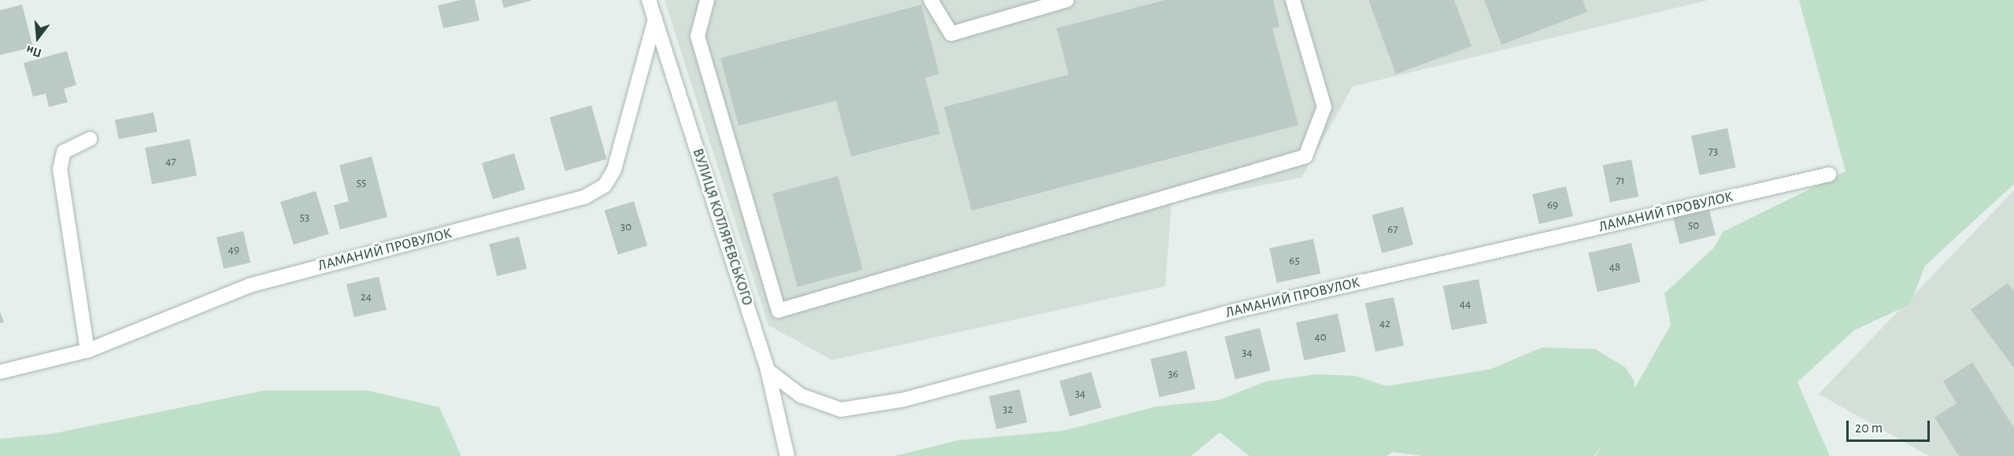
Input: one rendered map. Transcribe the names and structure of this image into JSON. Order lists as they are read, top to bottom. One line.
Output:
{"streets":{"street":["ЛАМАНИЙ ПРОВУЛОК","ВУЛИЦЯ КОТЛЯРЕВСЬКОГО"]},"crossings":[["ЛАМАНИЙ ПРОВУЛОК","ВУЛИЦЯ КОТЛЯРЕВСЬКОГО"]],"house_numbers":["73","47","71","55","69","53","50","30","67","49","65","48","24","44","42","40","34","36","34","32"],"scale_bar":"20 m","north":"bottom"}
